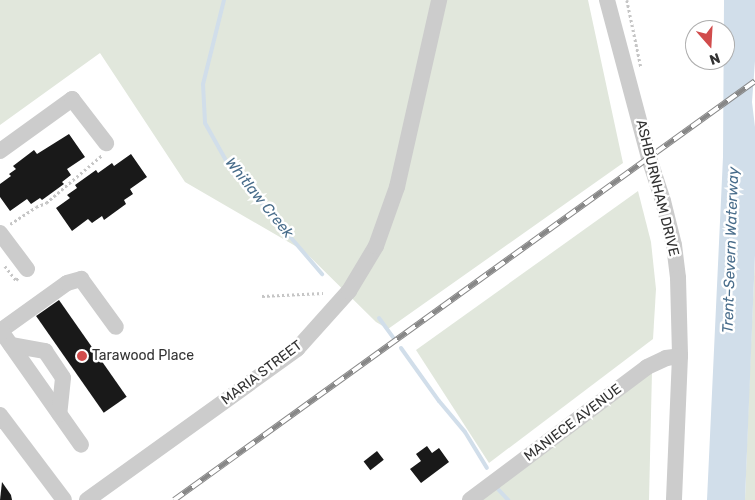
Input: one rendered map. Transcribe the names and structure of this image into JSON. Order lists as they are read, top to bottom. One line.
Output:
{"streets":{"street":["ASHBURNHAM DRIVE","MARIA STREET","MANIECE AVENUE"]},"crossings":[["ASHBURNHAM DRIVE","MANIECE AVENUE"]],"water":["Whitlaw Creek","Trent–Severn Waterway"],"places":["Tarawood Place"],"north":"bottom"}
